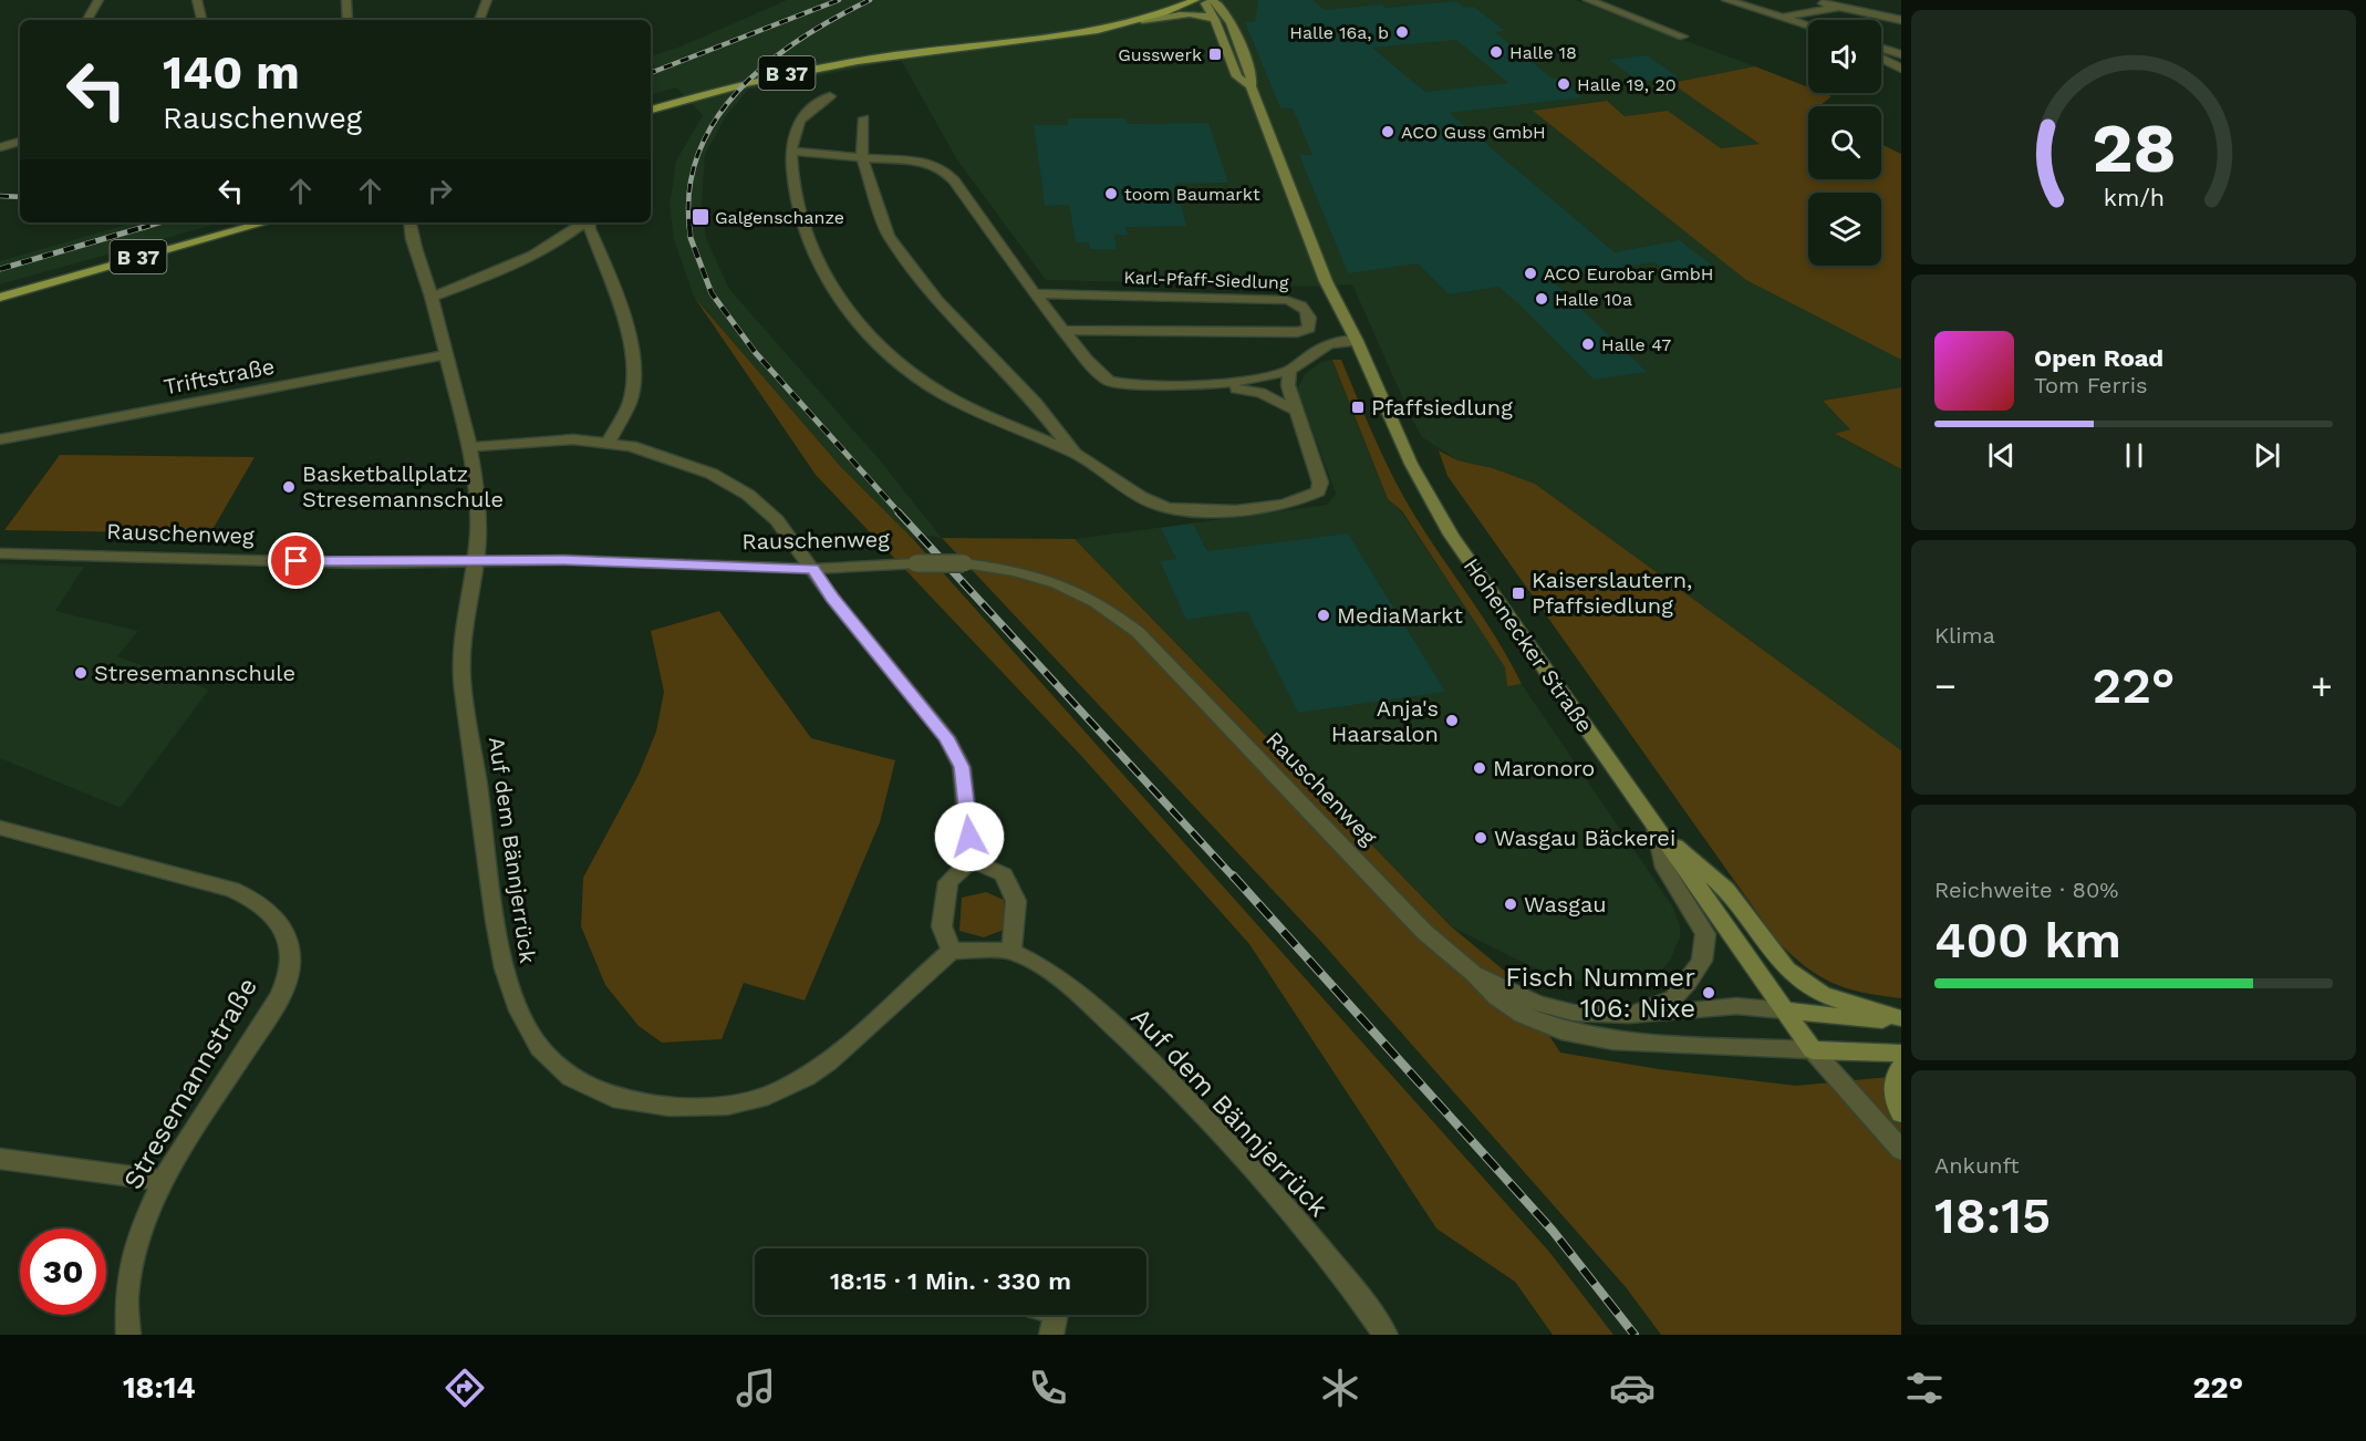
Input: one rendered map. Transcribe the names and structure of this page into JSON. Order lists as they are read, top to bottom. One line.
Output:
{"streets":{"main road":["B 37","Hohenecker Straße"],"street":["Karl-Pfaff-Siedlung","Triftstraße","Rauschenweg","Auf dem Bännjerrück","Stresemannstraße"]},"crossings":[["Triftstraße","Auf dem Bännjerrück"],["Rauschenweg","Hohenecker Straße"],["Rauschenweg","Auf dem Bännjerrück"]],"places":{"other":["Halle 16a, b","Halle 18","Halle 19, 20","ACO Guss GmbH","toom Baumarkt","ACO Eurobar GmbH","Halle 10a","Halle 47","Basketballplatz Stresemannschule","MediaMarkt","Stresemannschule","Anja's Haarsalon","Maronoro","Wasgau Bäckerei","Wasgau","Fisch Nummer 106: Nixe"],"transit":["Gusswerk","Galgenschanze","Pfaffsiedlung","Kaiserslautern, Pfaffsiedlung"]},"page":{"turn":["140 m","Rauschenweg"],"song":["Open Road","Tom Ferris"],"tile":["Klima",["Reichweite · 80%","400 km"],["Ankunft","18:15"]],"heat":["−","22°","+"],"limit":"30","trip":"18:15 · 1 Min. · 330 m","tabs":["18:14","22°"],"gauge":["28","km/h"]}}
